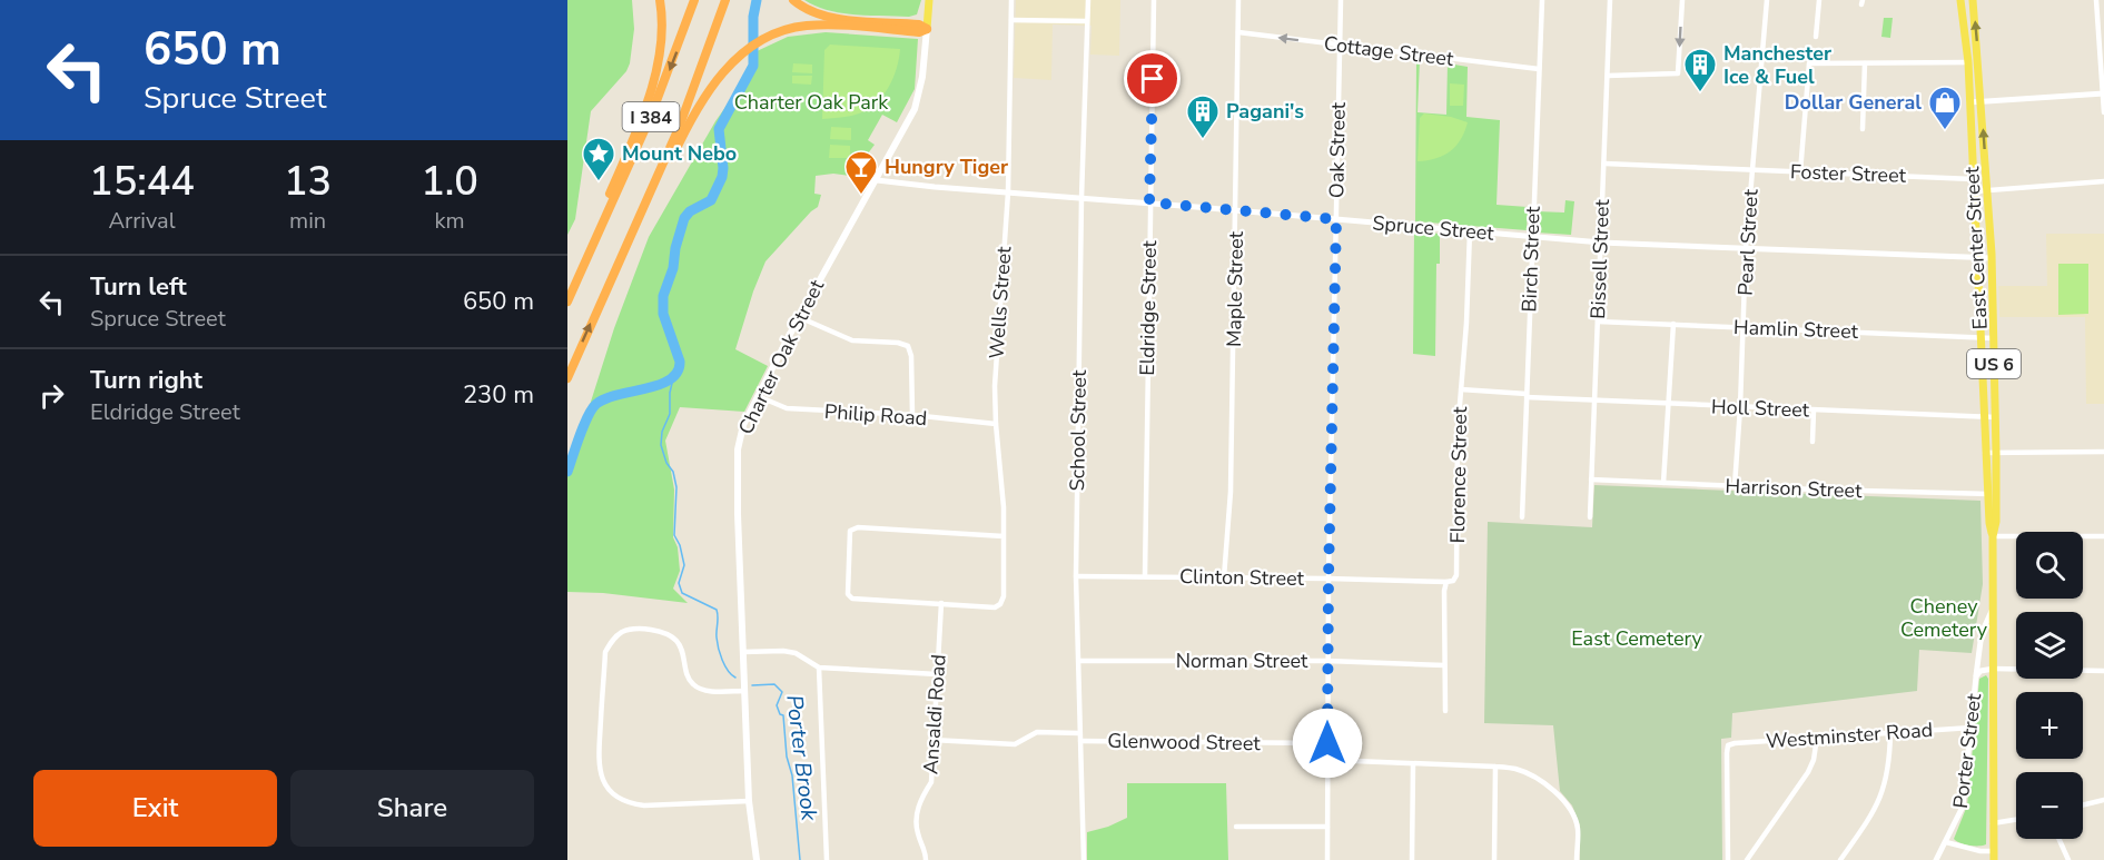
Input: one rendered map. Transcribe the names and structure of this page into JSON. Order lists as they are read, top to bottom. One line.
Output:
{"streets":{"highway":["I 384"],"main road":["East Center Street","Charter Oak Street","US 6"],"street":["Cottage Street","Oak Street","Foster Street","Spruce Street","Pearl Street","Birch Street","Bissell Street","Maple Street","Wells Street","Eldridge Street","Hamlin Street","Holl Street","Philip Road","School Street","Florence Street","Harrison Street","Clinton Street","Norman Street","Ansaldi Road","Westminster Road","Glenwood Street","Porter Street"]},"crossings":[["Cottage Street","Oak Street"],["Cottage Street","Birch Street"],["Cottage Street","Maple Street"],["Oak Street","Spruce Street"],["Oak Street","Clinton Street"],["Oak Street","Norman Street"],["Oak Street","Glenwood Street"],["Foster Street","Pearl Street"],["Foster Street","East Center Street"],["Foster Street","Bissell Street"],["Spruce Street","Pearl Street"],["Spruce Street","East Center Street"],["Spruce Street","Birch Street"],["Spruce Street","Bissell Street"],["Spruce Street","Maple Street"],["Spruce Street","Wells Street"],["Spruce Street","Eldridge Street"],["Spruce Street","Charter Oak Street"],["Spruce Street","School Street"],["Spruce Street","Florence Street"],["Pearl Street","Hamlin Street"],["Pearl Street","Holl Street"],["Pearl Street","Harrison Street"],["East Center Street","Hamlin Street"],["East Center Street","Holl Street"],["East Center Street","Harrison Street"],["East Center Street","Porter Street"],["Birch Street","Holl Street"],["Bissell Street","Hamlin Street"],["Bissell Street","Holl Street"],["Bissell Street","Harrison Street"],["Maple Street","Clinton Street"],["Wells Street","Philip Road"],["Wells Street","Ansaldi Road"],["Eldridge Street","Clinton Street"],["Charter Oak Street","Philip Road"],["Holl Street","Florence Street"],["School Street","Clinton Street"],["School Street","Norman Street"],["School Street","Glenwood Street"],["Florence Street","Clinton Street"],["Florence Street","Norman Street"],["Westminster Road","Porter Street"]],"water":["Porter Brook"],"parks":["Charter Oak Park","Cheney Cemetery","East Cemetery"],"places":{"building":["Manchester Ice & Fuel","Pagani's"],"shop":["Dollar General"],"place":["Mount Nebo"],"bar":["Hungry Tiger"]},"page":{"turn":["650 m","Spruce Street"],"eta":["15:44","Arrival","13","min","1.0","km"],"list":[{"name":"Turn left","note":"Spruce Street","value":"650 m"},{"name":"Turn right","note":"Eldridge Street","value":"230 m"}],"map_buttons":["+","−"],"buttons":["Exit","Share"]}}
